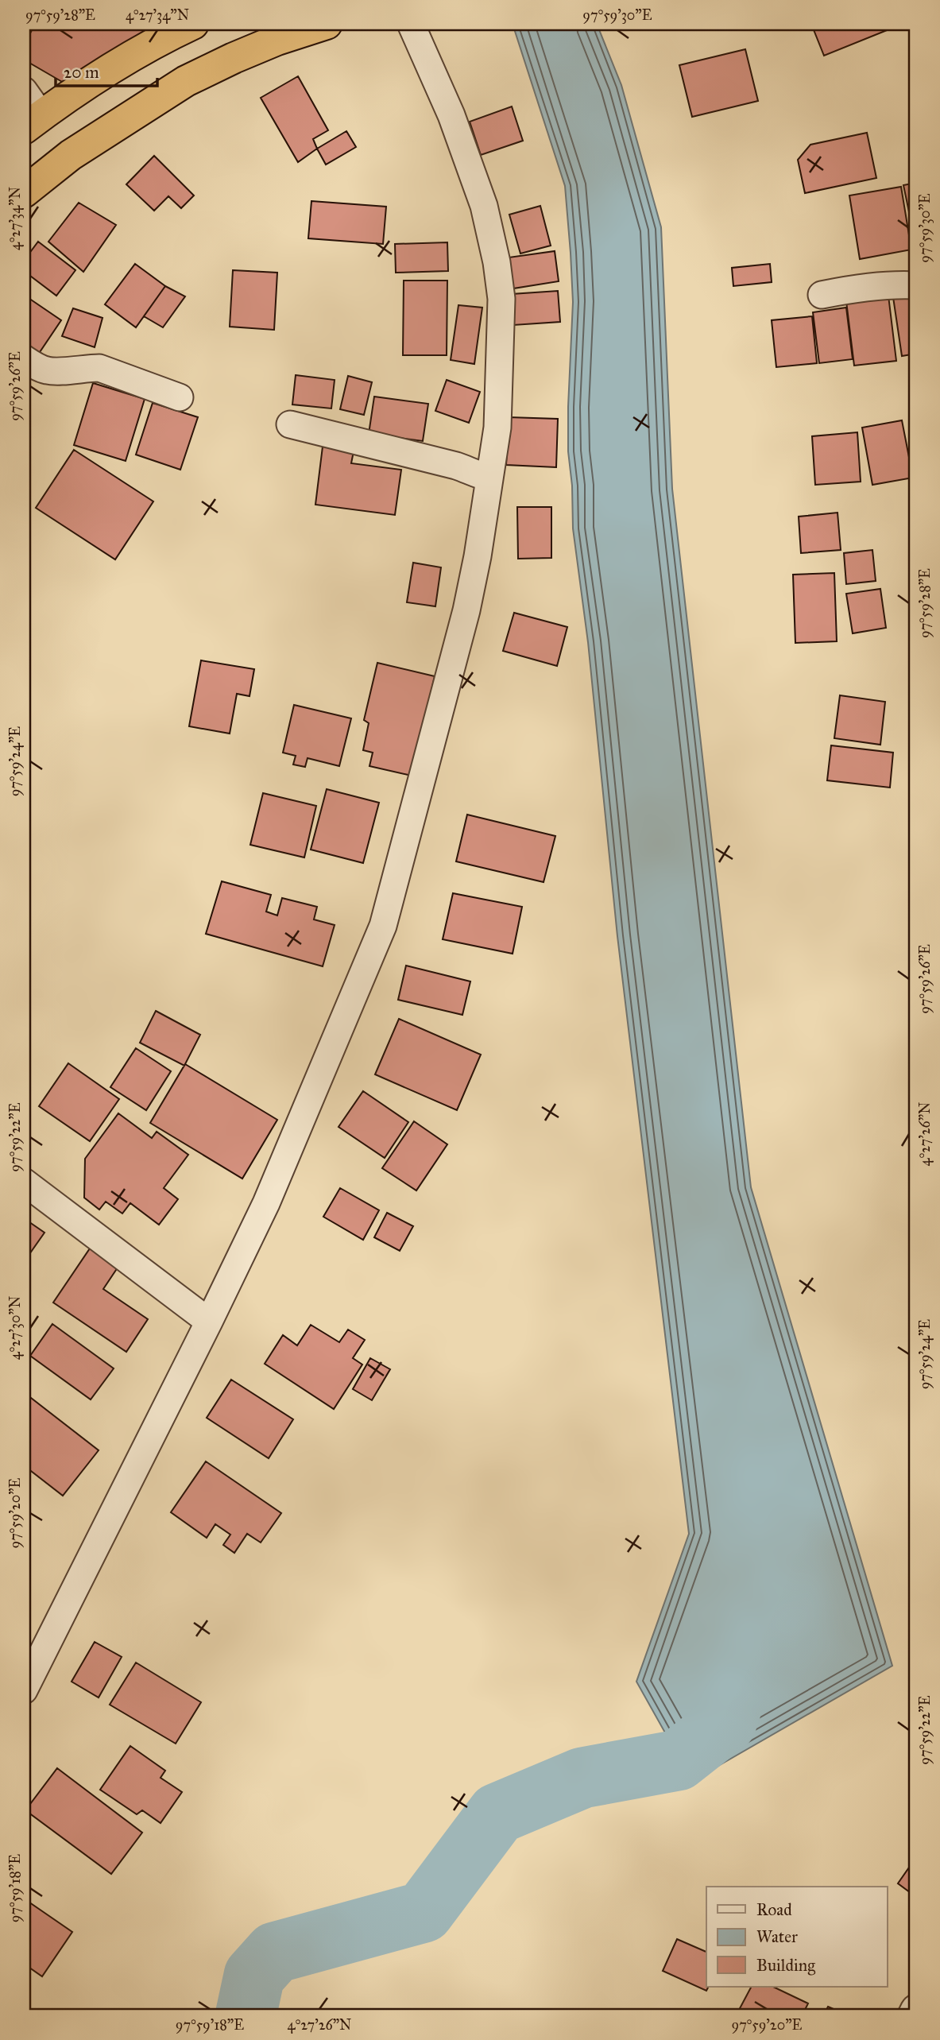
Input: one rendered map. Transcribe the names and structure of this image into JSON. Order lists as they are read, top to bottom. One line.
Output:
{"legend":["Road","Water","Building"],"scale_bar":"20 m","coordinates":["97°59'28\"E","4°27'34\"N","97°59'30\"E","97°59'26\"E","97°59'24\"E","4°27'26\"N","97°59'22\"E","4°27'30\"N","97°59'20\"E","97°59'18\"E"]}
